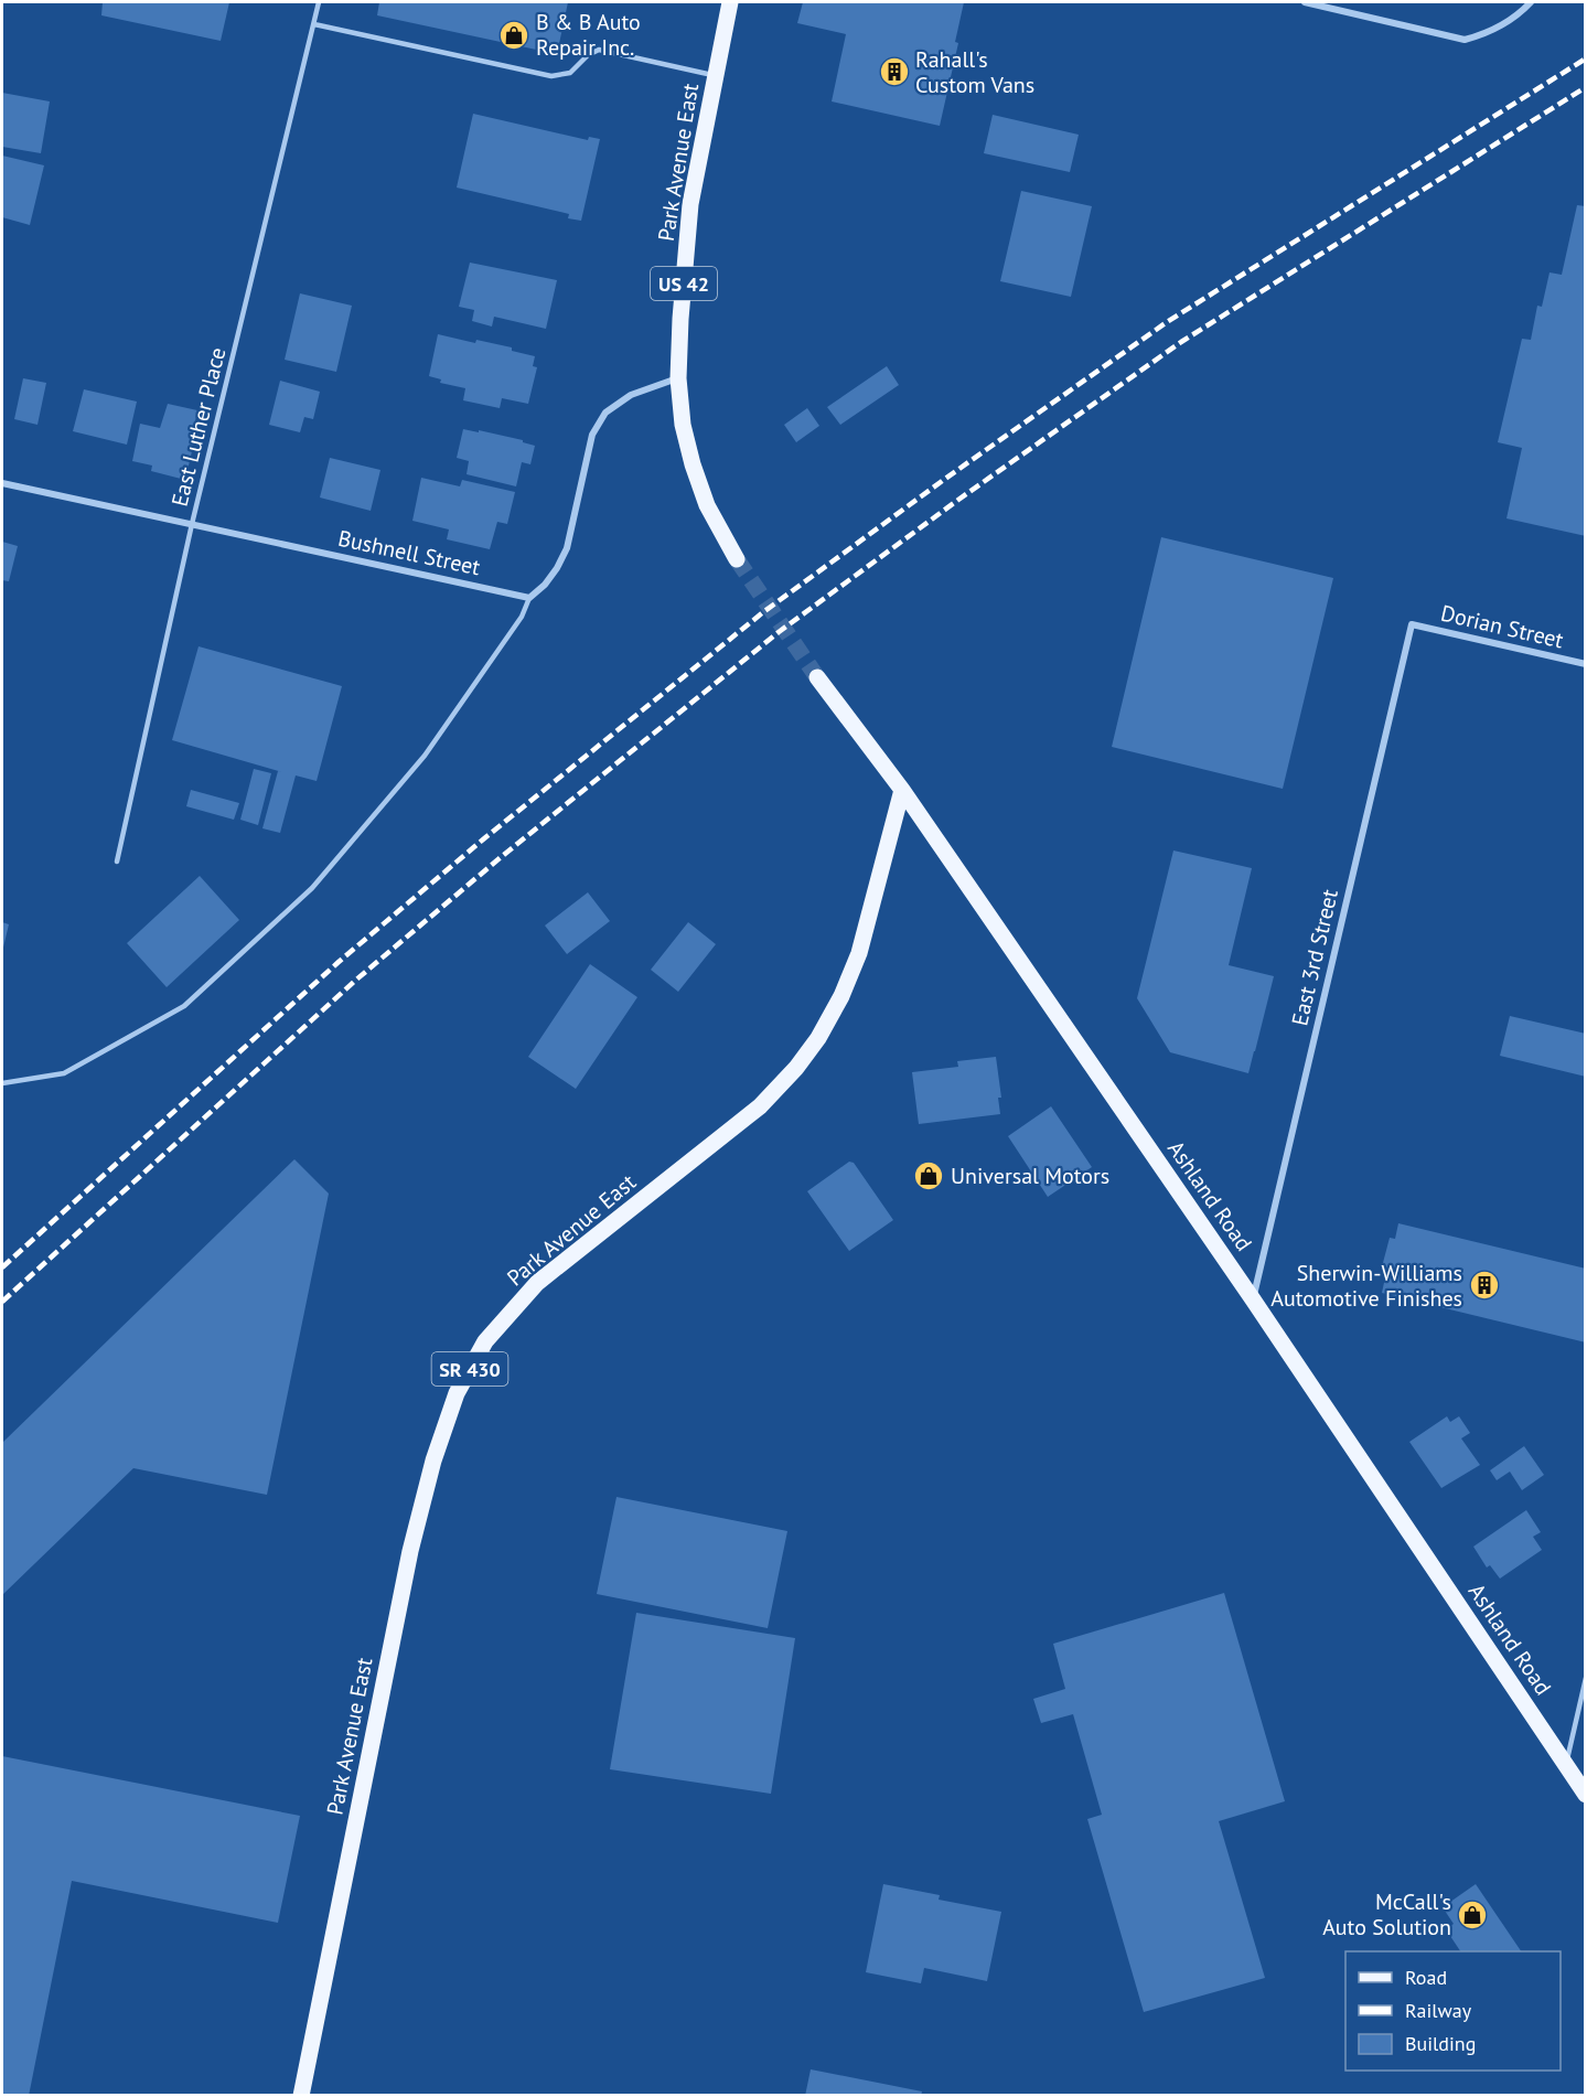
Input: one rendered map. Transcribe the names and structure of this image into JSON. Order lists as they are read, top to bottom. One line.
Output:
{"streets":{"main road":["Park Avenue East","US 42","Ashland Road","SR 430"],"street":["Bushnell Street","Dorian Street","East 3rd Street"],"lane":["East Luther Place"]},"crossings":[["Park Avenue East","Ashland Road"],["East Luther Place","Bushnell Street"],["Dorian Street","East 3rd Street"],["East 3rd Street","Ashland Road"]],"places":{"shop":["B & B Auto Repair Inc.","Universal Motors","McCall's Auto Solution"],"building":["Rahall's Custom Vans","Sherwin-Williams Automotive Finishes"]},"legend":["Road","Railway","Building"]}
